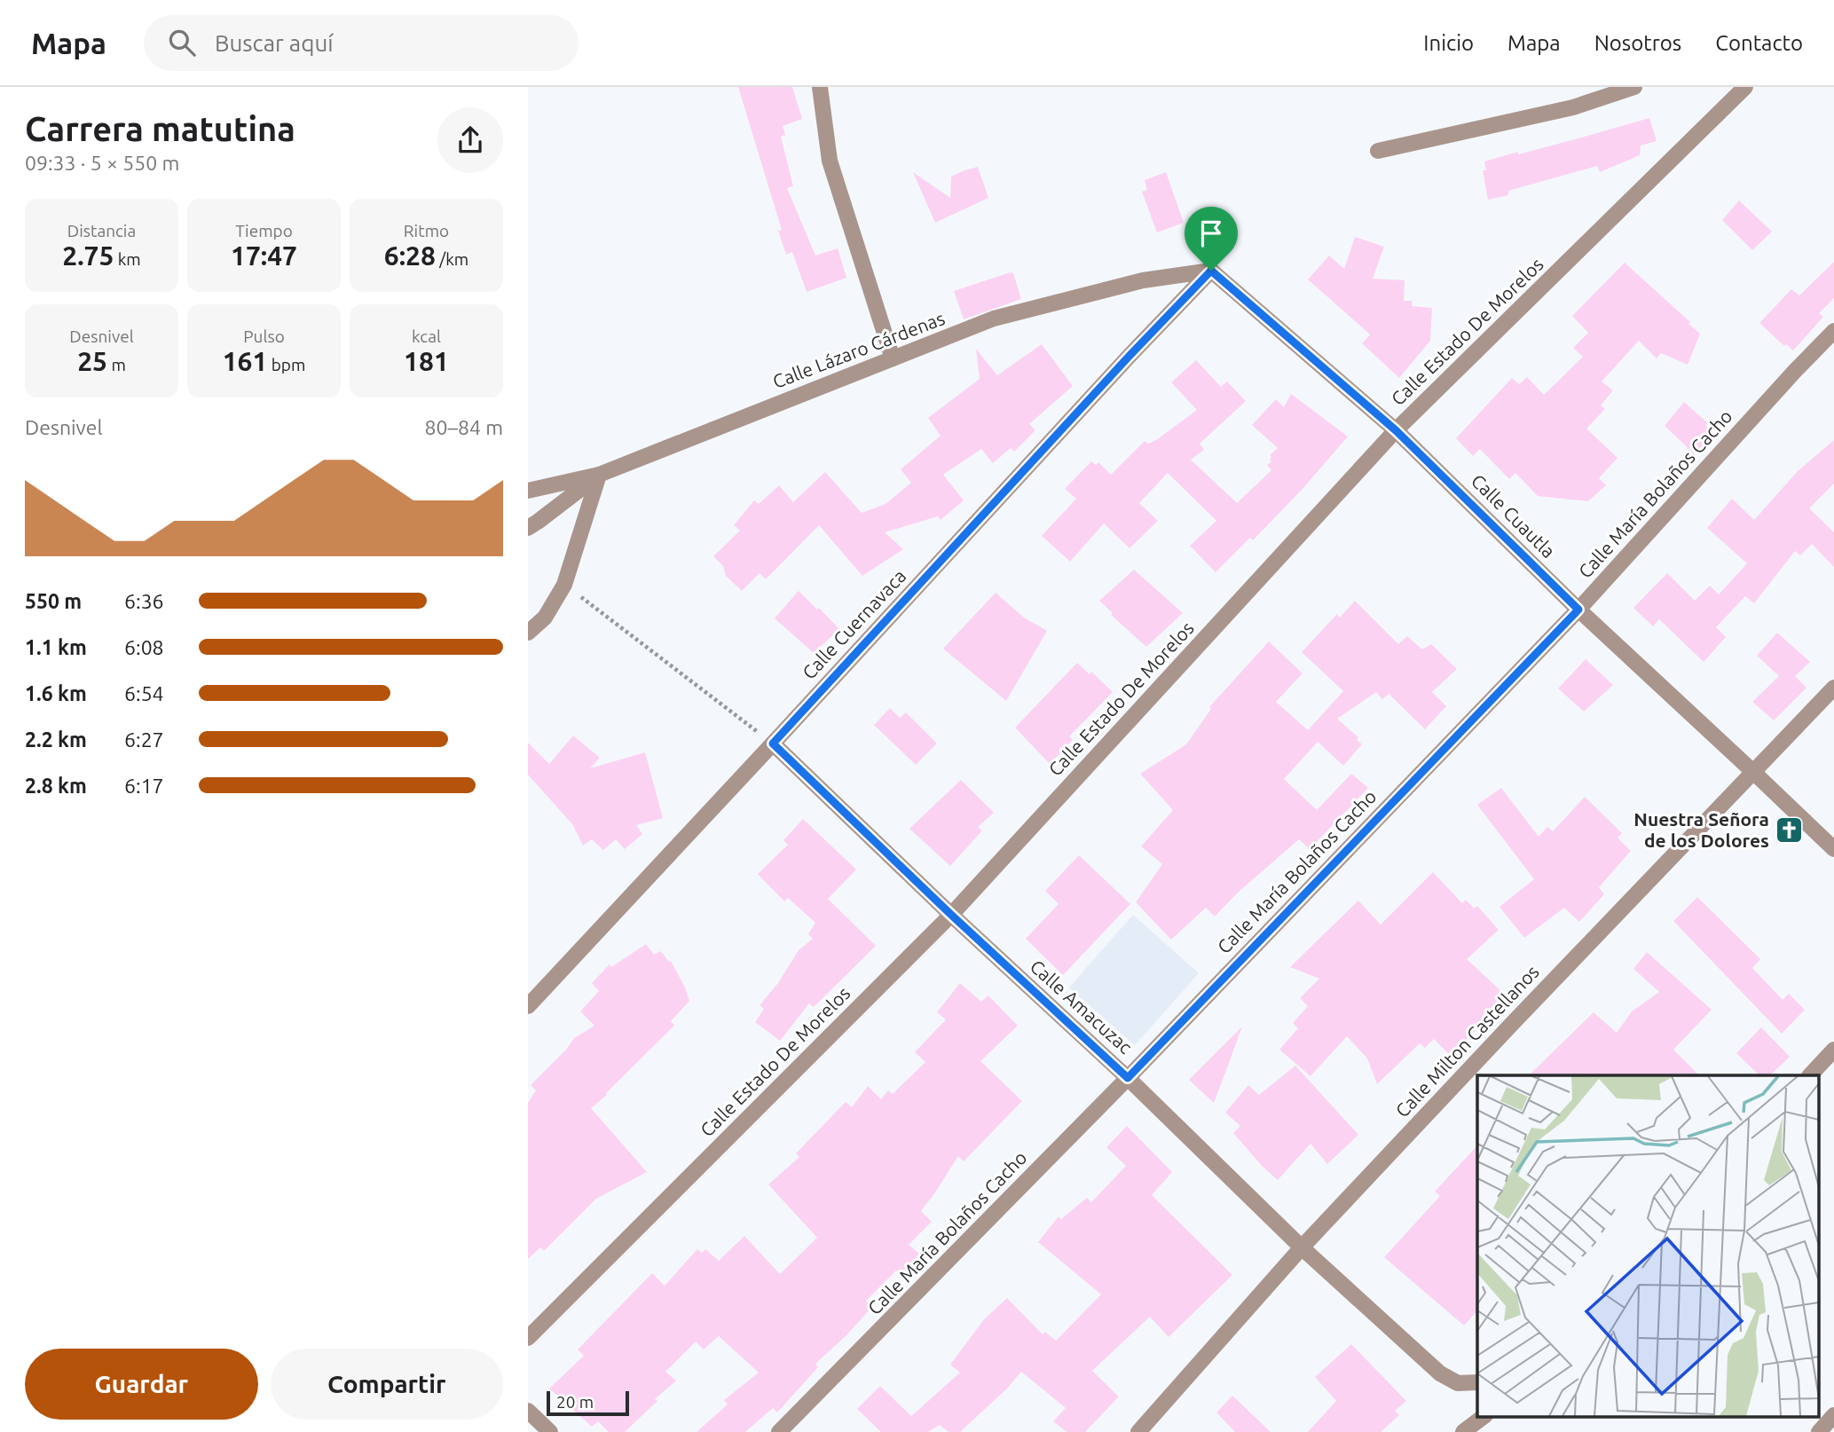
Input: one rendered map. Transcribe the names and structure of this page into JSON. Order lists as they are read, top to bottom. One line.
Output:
{"streets":{"street":["Calle Estado De Morelos","Calle Lázaro Cárdenas","Calle María Bolaños Cacho","Calle Cuautla","Calle Cuernavaca","Calle Amacuzac","Calle Milton Castellanos"]},"crossings":[["Calle Estado De Morelos","Calle Cuautla"],["Calle Estado De Morelos","Calle Amacuzac"],["Calle Lázaro Cárdenas","Calle Cuautla"],["Calle Lázaro Cárdenas","Calle Cuernavaca"],["Calle María Bolaños Cacho","Calle Cuautla"],["Calle María Bolaños Cacho","Calle Amacuzac"],["Calle Cuautla","Calle Cuernavaca"],["Calle Cuautla","Calle Milton Castellanos"],["Calle Cuernavaca","Calle Amacuzac"],["Calle Amacuzac","Calle Milton Castellanos"]],"places":{"church":["Nuestra Señora de los Dolores"]},"scale_bar":"20 m","page":{"header":"Mapa","search":"Buscar aquí","nav":["Inicio","Mapa","Nosotros","Contacto"],"heading":["Carrera matutina","09:33 · 5 × 550 m"],"stats":[["Distancia","2.75 km"],["Tiempo","17:47"],["Ritmo","6:28 /km"],["Desnivel","25 m"],["Pulso","161 bpm"],["kcal","181"]],"chart":["Desnivel","80–84 m"],"list":[{"name":"550 m","note":"6:36"},{"name":"1.1 km","note":"6:08"},{"name":"1.6 km","note":"6:54"},{"name":"2.2 km","note":"6:27"},{"name":"2.8 km","note":"6:17"}],"buttons":["Guardar","Compartir"],"scale":"20 m"}}
